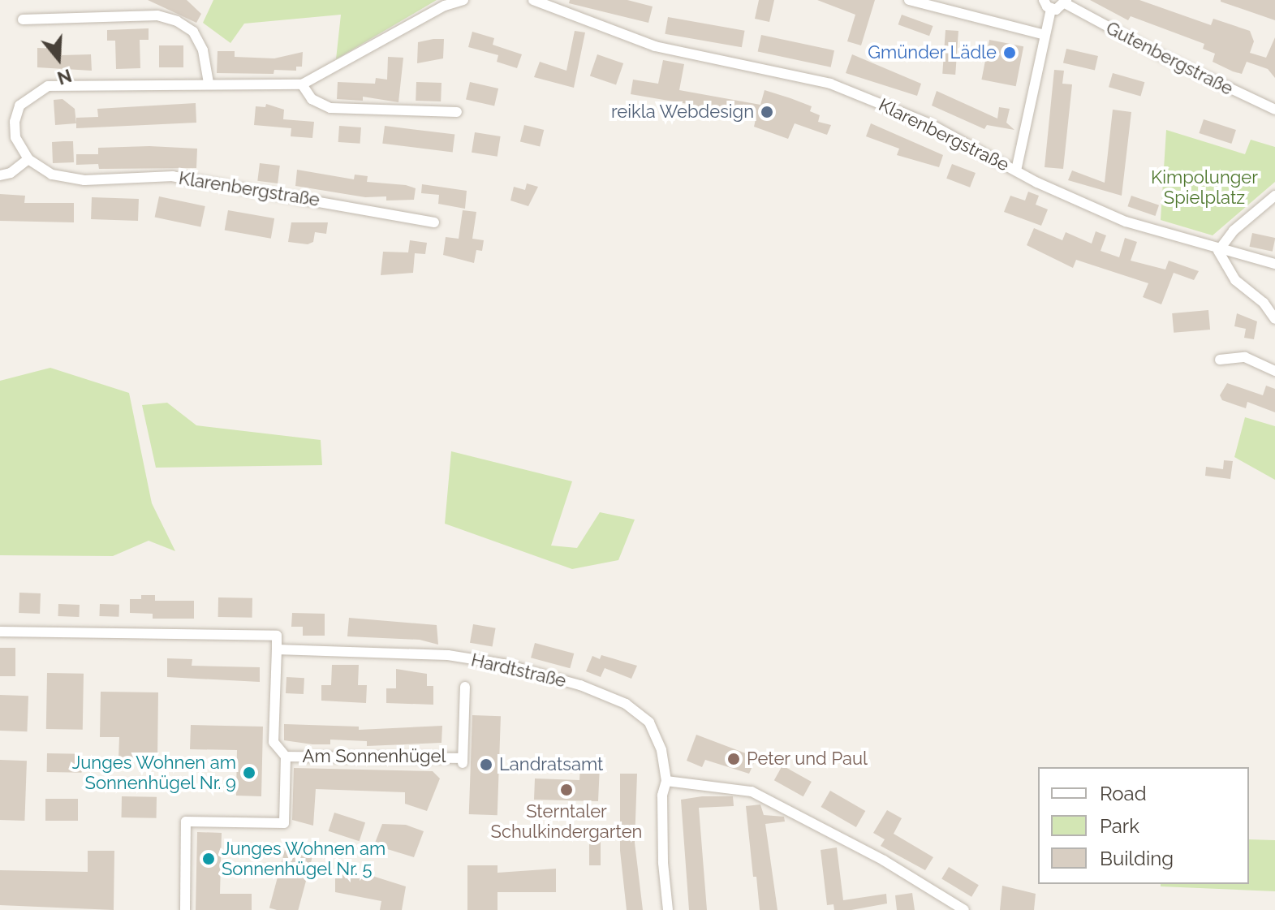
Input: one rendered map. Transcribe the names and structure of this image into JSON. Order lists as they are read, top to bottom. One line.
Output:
{"streets":{"street":["Gutenbergstraße","Klarenbergstraße","Hardtstraße","Am Sonnenhügel"]},"crossings":[["Hardtstraße","Am Sonnenhügel"]],"parks":["Kimpolunger Spielplatz"],"places":["Gmünder Lädle","reikla Webdesign","Peter und Paul","Landratsamt","Junges Wohnen am Sonnenhügel Nr. 9","Sterntaler Schulkindergarten","Junges Wohnen am Sonnenhügel Nr. 5"],"legend":["Road","Park","Building"],"north":"bottom"}
